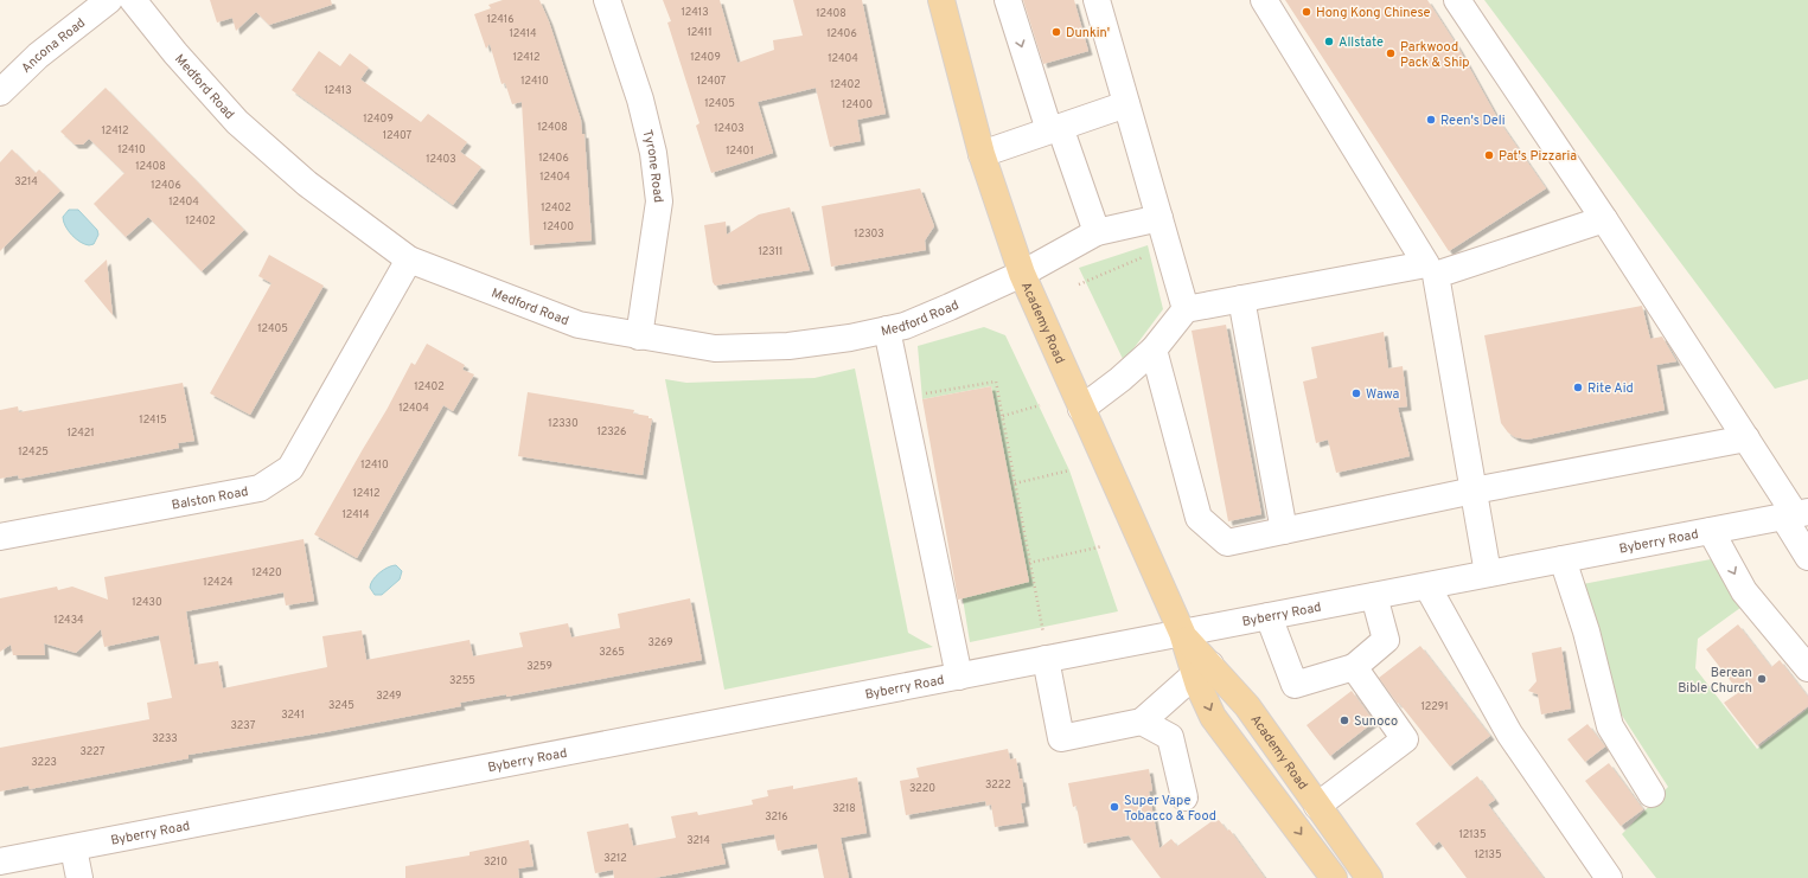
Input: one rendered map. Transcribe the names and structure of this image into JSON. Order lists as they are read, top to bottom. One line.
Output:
{"streets":{"main road":["Academy Road"],"street":["Ancona Road","Medford Road","Tyrone Road","Balston Road","Byberry Road"]},"crossings":[["Medford Road","Tyrone Road"],["Medford Road","Academy Road"],["Medford Road","Balston Road"],["Academy Road","Byberry Road"]],"places":["Hong Kong Chinese","Dunkin'","Allstate","Parkwood Pack & Ship","Reen's Deli","Pat's Pizzaria","Rite Aid","Wawa","Berean Bible Church","Sunoco","Super Vape Tobacco & Food"],"house_numbers":["12413","12408","12416","12411","12414","12406","12412","12409","12404","12410","12407","12402","12413","12405","12400","12409","12408","12403","12412","12407","12410","12401","12406","12403","12408","12404","3214","12406","12404","12402","12402","12400","12303","12311","12405","12402","12404","12415","12330","12326","12421","12425","12410","12412","12414","12420","12424","12430","12434","3269","3265","3259","3255","3249","3245","12291","3241","3237","3233","3227","3223","3222","3220","3218","3216","12135","3214","12135","3212","3210"]}
